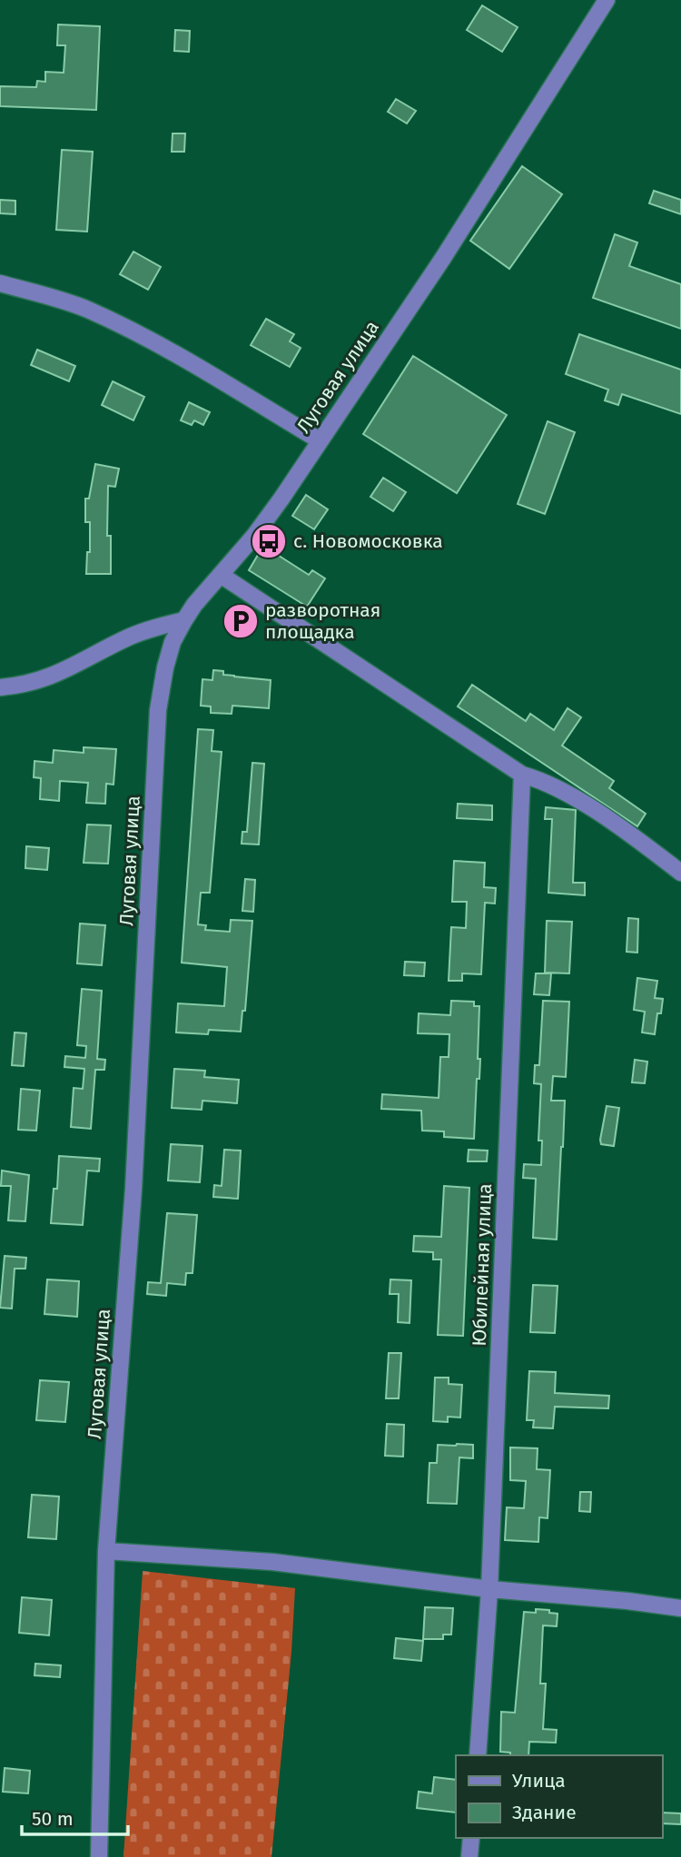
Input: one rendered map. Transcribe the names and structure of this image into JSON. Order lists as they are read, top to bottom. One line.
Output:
{"streets":{"street":["Луговая улица","Юбилейная улица"]},"places":{"bus stop":["с. Новомосковка"],"parking":["разворотная площадка"]},"legend":["Улица","Здание"],"scale_bar":"50 m"}
